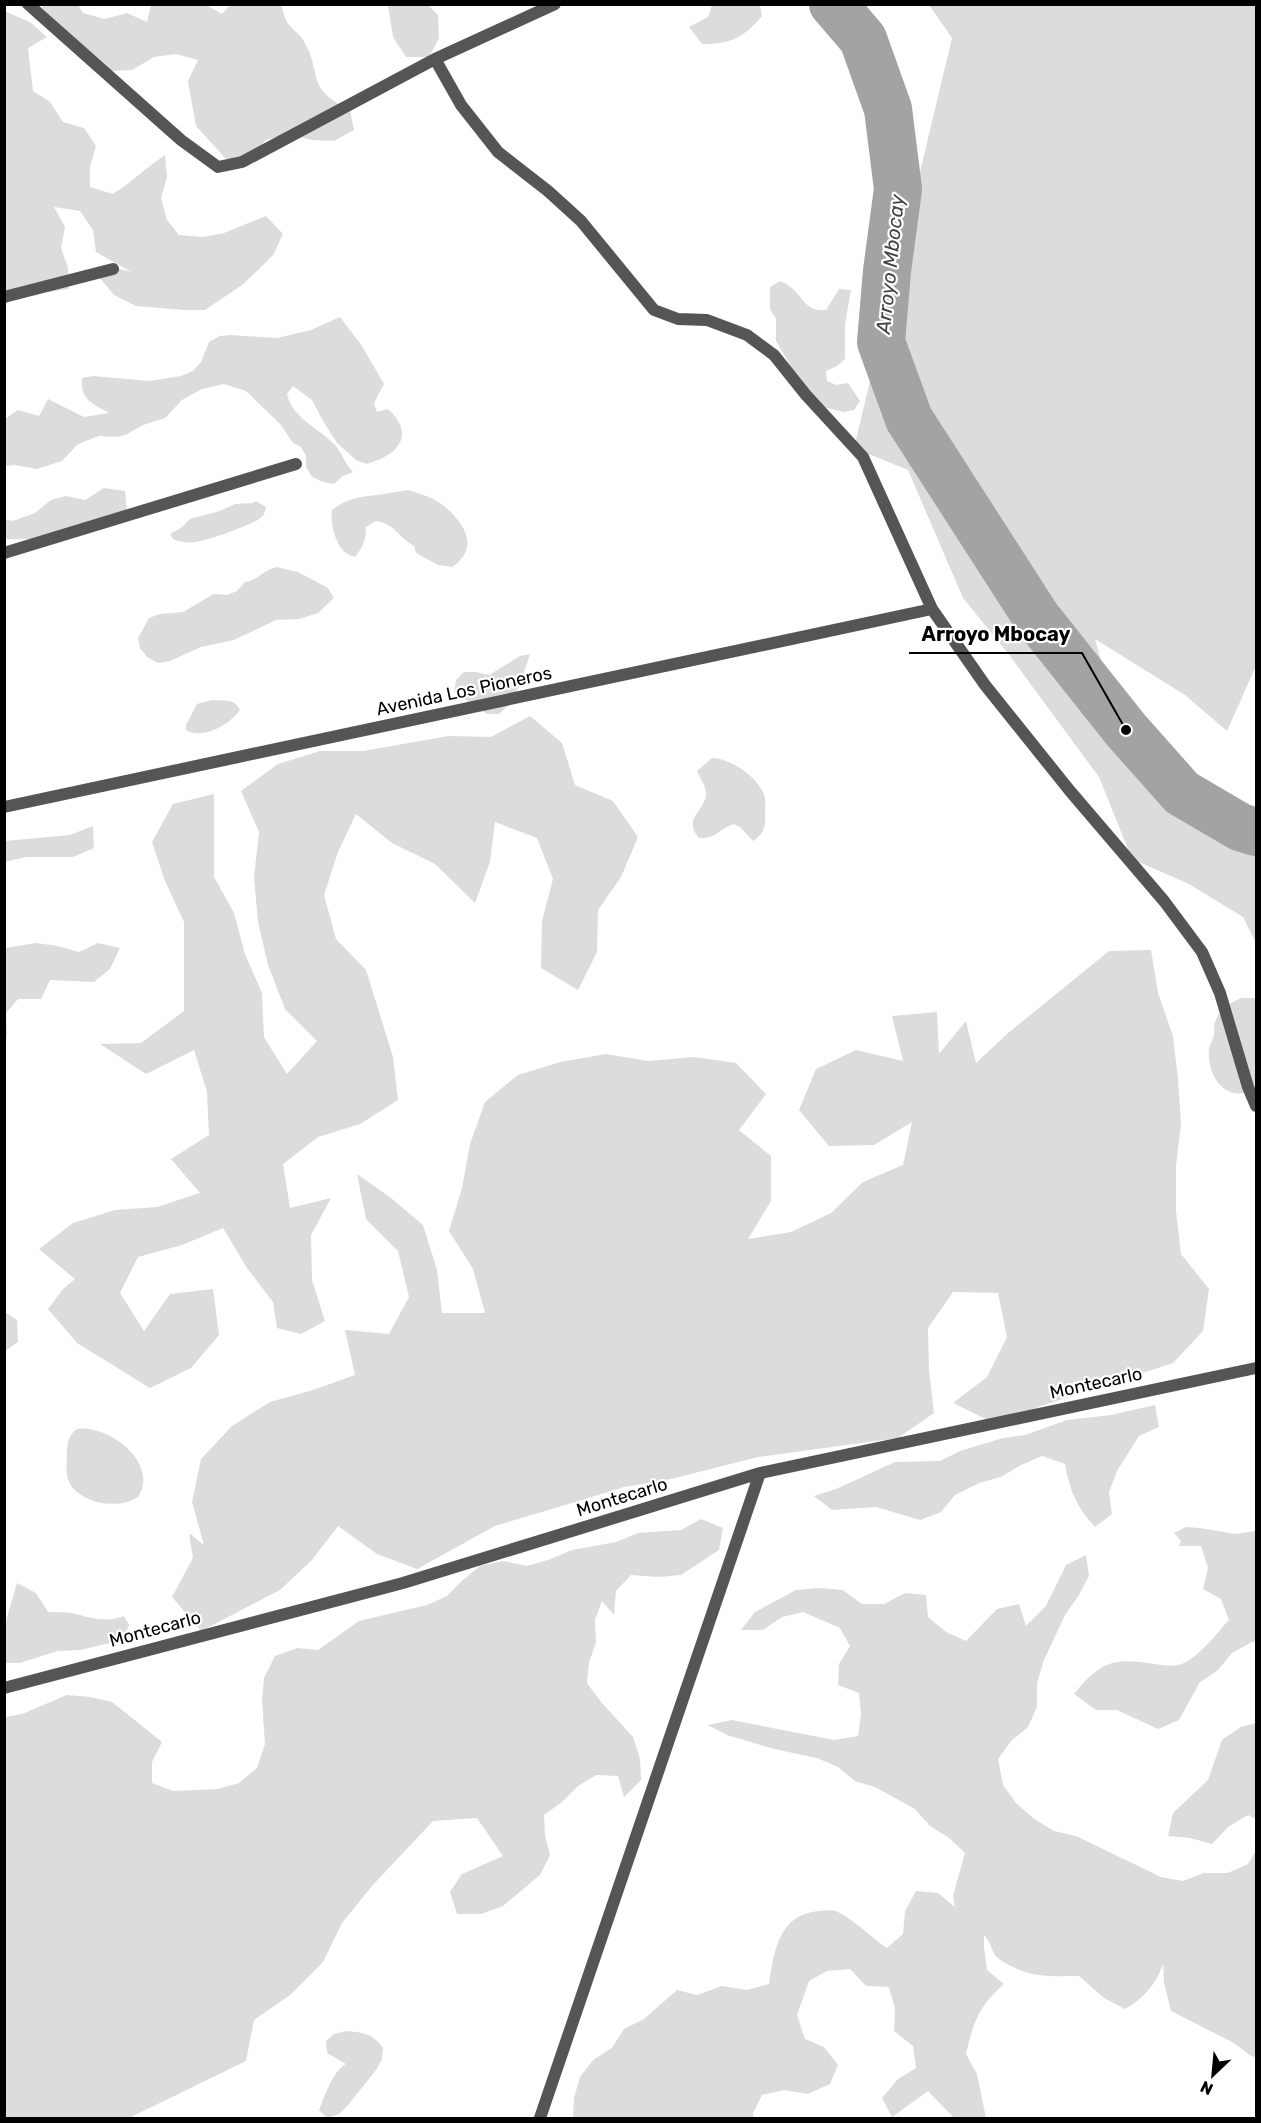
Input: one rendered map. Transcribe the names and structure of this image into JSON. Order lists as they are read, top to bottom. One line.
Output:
{"streets":{"street":["Avenida Los Pioneros","Montecarlo"]},"water":["Arroyo Mbocay"],"places":["Arroyo Mbocay"],"north":"bottom left"}
